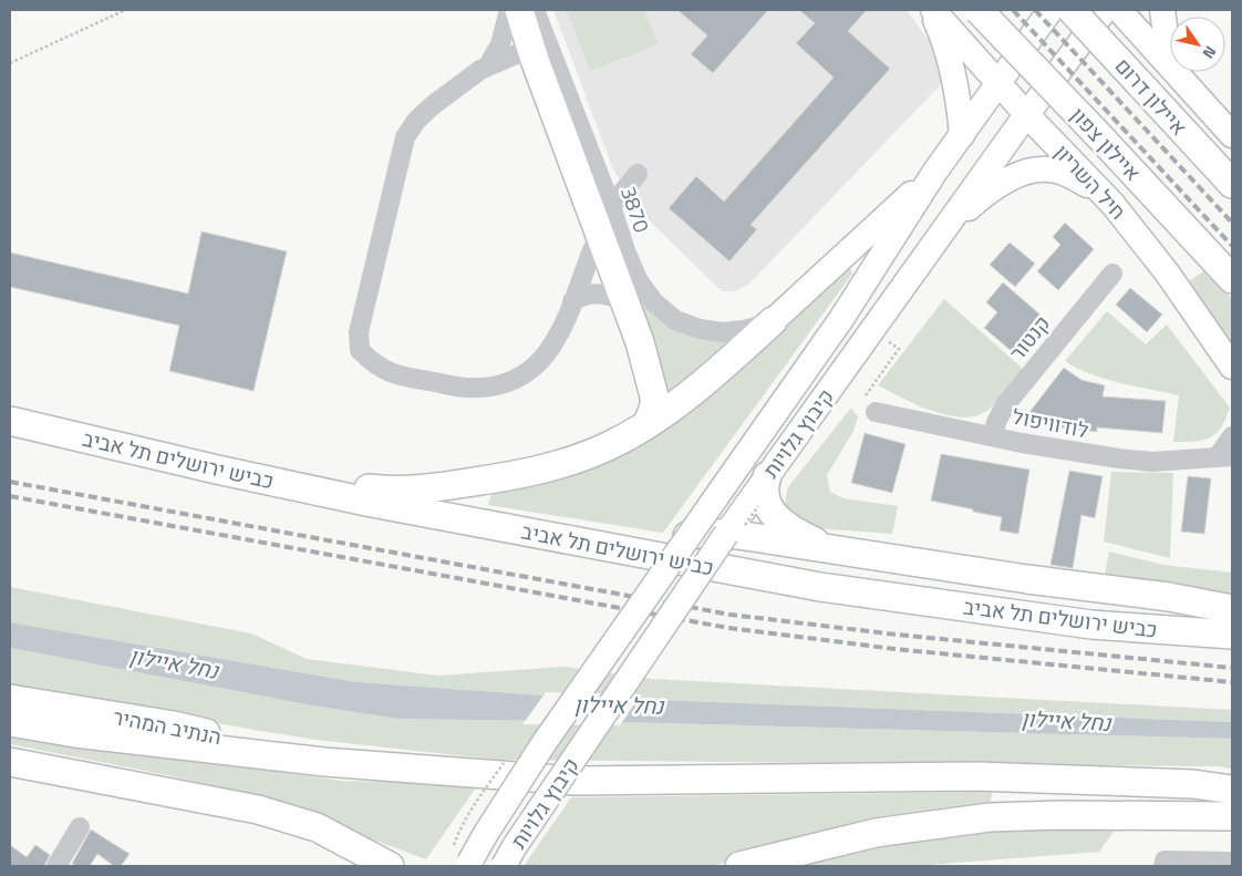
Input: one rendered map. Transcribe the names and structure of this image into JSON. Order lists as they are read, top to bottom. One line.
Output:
{"streets":{"highway":["איילון דרום","איילון צפון","כביש ירושלים תל אביב","הנתיב המהיר"],"main road":["חיל השריון","קיבוץ גלויות"],"street":["3870","קנטור","לודוויפול"]},"crossings":[["חיל השריון","קיבוץ גלויות"],["קנטור","לודוויפול"]],"water":["נחל איילון"],"north":"bottom right"}
